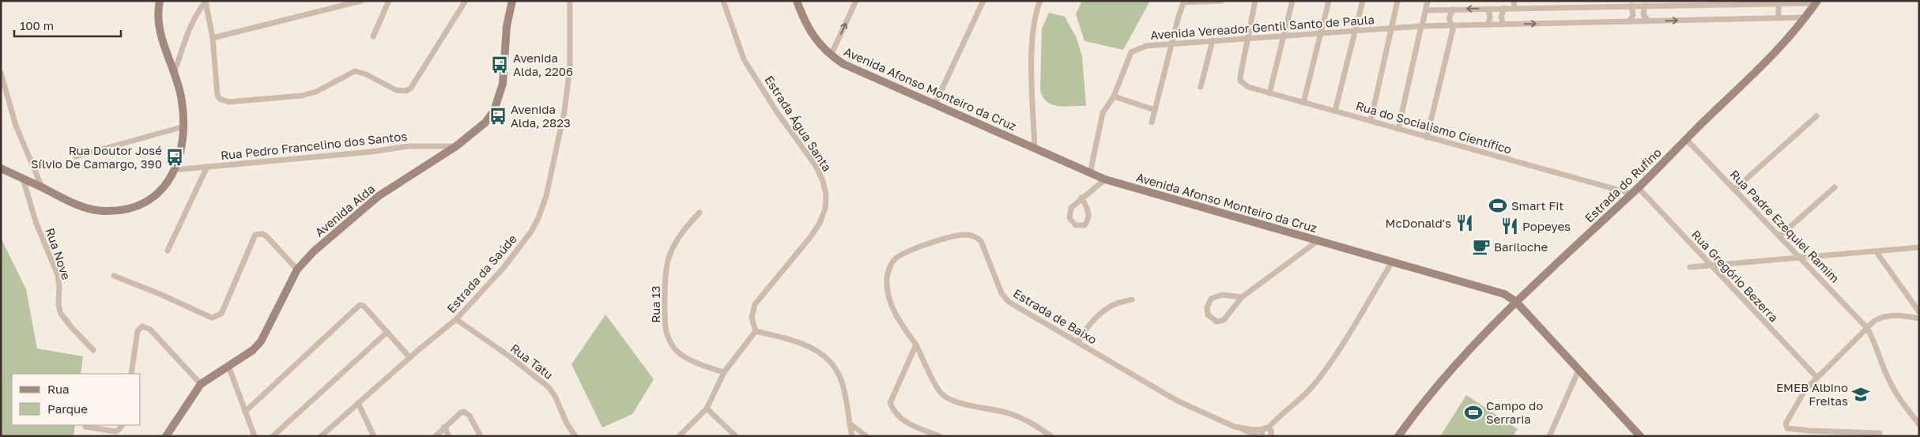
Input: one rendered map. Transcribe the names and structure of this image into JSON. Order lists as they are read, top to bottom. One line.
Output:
{"streets":{"street":["Avenida Vereador Gentil Santo de Paula","Avenida Afonso Monteiro da Cruz","Estrada Água Santa","Rua do Socialismo Científico","Rua Pedro Francelino dos Santos","Estrada do Rufino","Avenida Alda","Rua Padre Ezequiel Ramim","Rua Nove","Estrada da Saúde","Rua Gregório Bezerra","Rua 13","Estrada de Baixo","Rua Tatu"]},"crossings":[["Avenida Vereador Gentil Santo de Paula","Avenida Afonso Monteiro da Cruz"],["Avenida Vereador Gentil Santo de Paula","Rua do Socialismo Científico"],["Avenida Vereador Gentil Santo de Paula","Estrada do Rufino"],["Avenida Afonso Monteiro da Cruz","Estrada do Rufino"],["Rua do Socialismo Científico","Estrada do Rufino"],["Rua Pedro Francelino dos Santos","Avenida Alda"],["Estrada do Rufino","Rua Padre Ezequiel Ramim"],["Estrada do Rufino","Rua Gregório Bezerra"],["Estrada da Saúde","Rua Tatu"]],"places":{"bus stop":["Avenida Alda, 2206","Avenida Alda, 2823","Rua Doutor José Sílvio De Camargo, 390"],"sports":["Smart Fit","Campo do Serraria"],"restaurant":["McDonald's","Popeyes"],"cafe":["Bariloche"],"school or university":["EMEB Albino Freitas"]},"legend":["Rua","Parque"],"scale_bar":"100 m"}
